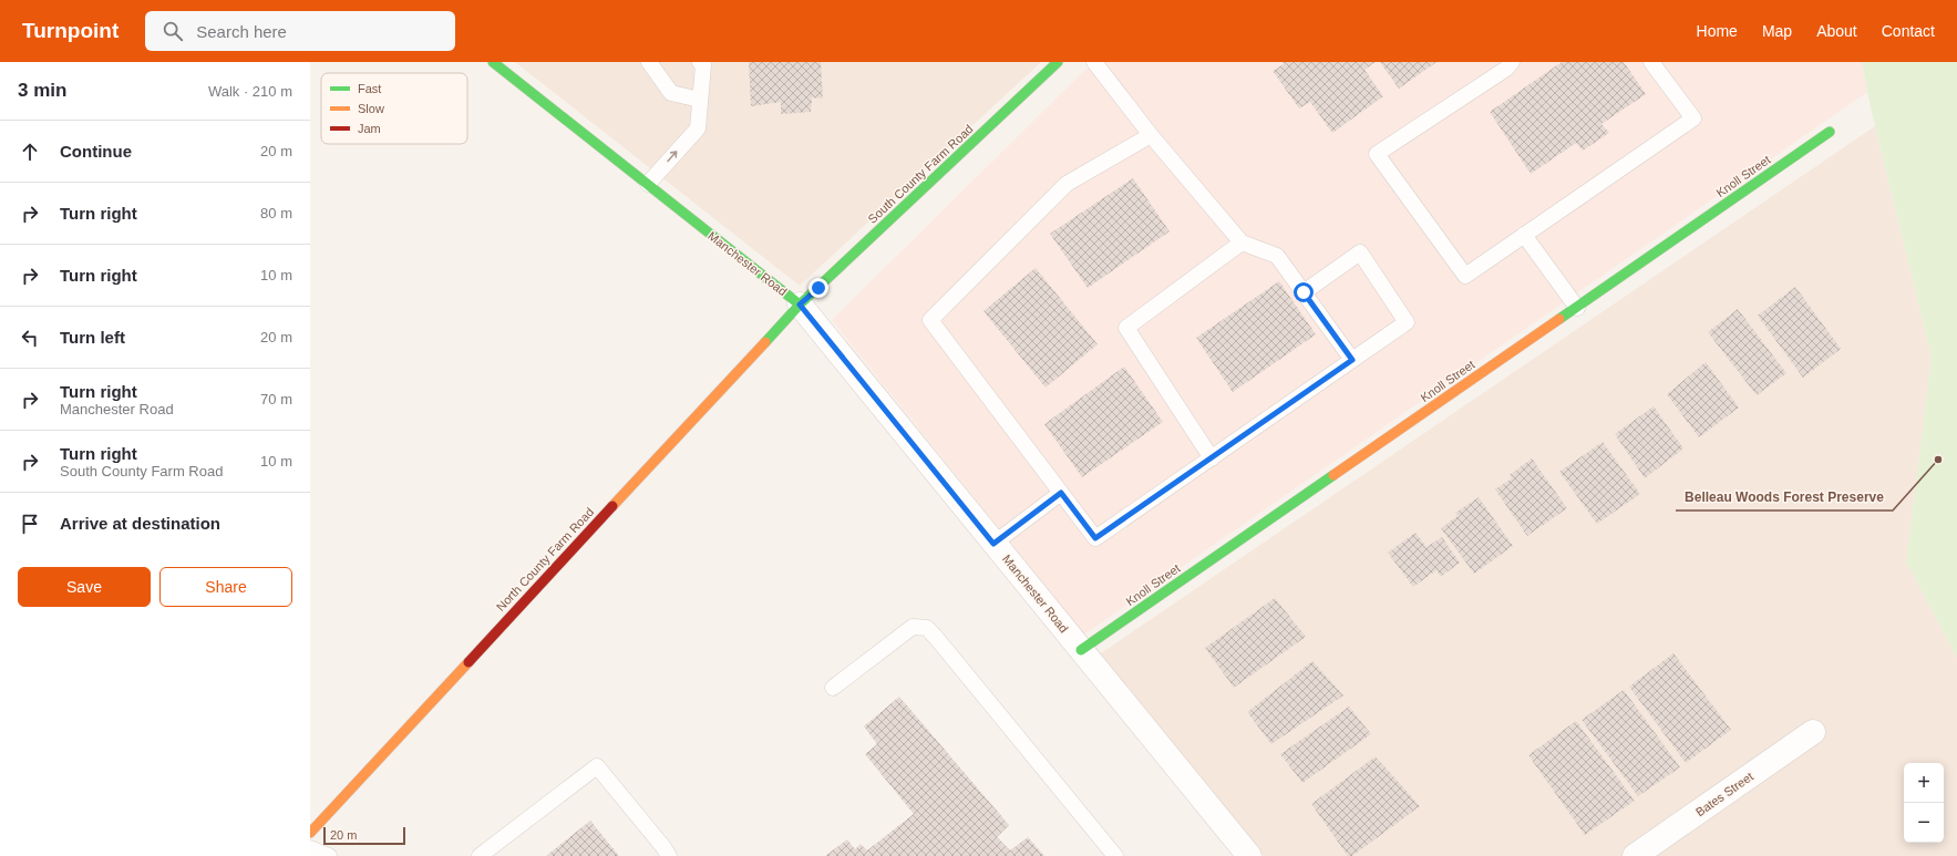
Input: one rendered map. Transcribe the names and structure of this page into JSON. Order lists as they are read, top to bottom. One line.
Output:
{"streets":{"street":["South County Farm Road","Knoll Street","Manchester Road","North County Farm Road","Bates Street"]},"crossings":[["South County Farm Road","Manchester Road"],["South County Farm Road","North County Farm Road"],["Knoll Street","Manchester Road"],["Manchester Road","North County Farm Road"]],"places":["Belleau Woods Forest Preserve"],"legend":["Fast","Slow","Jam"],"scale_bar":"20 m","page":{"header":"Turnpoint","search":"Search here","nav":["Home","Map","About","Contact"],"heading":["3 min","Walk · 210 m"],"list":[["Continue","20 m"],["Turn right","80 m"],["Turn right","10 m"],["Turn left","20 m"],["Turn right","Manchester Road","70 m"],["Turn right","South County Farm Road","10 m"],"Arrive at destination"],"buttons":["Save","Share"],"map_buttons":["+","−"],"scale":"20 m"}}
